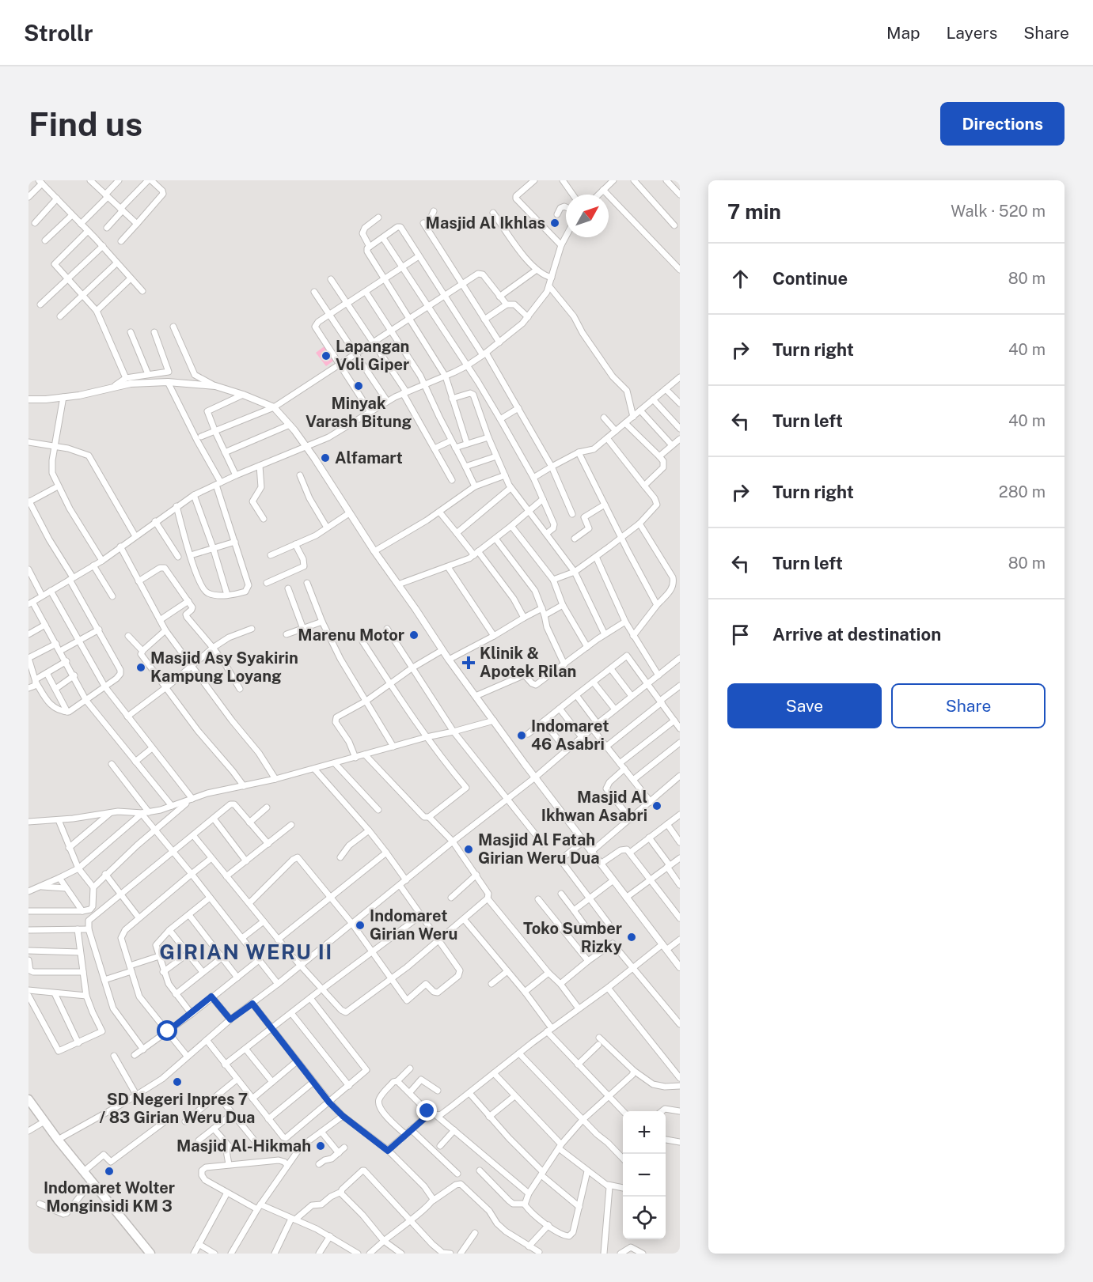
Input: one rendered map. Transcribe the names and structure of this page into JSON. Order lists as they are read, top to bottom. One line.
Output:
{"districts":["GIRIAN WERU II"],"places":{"other":["Masjid Al Ikhlas","Lapangan Voli Giper","Minyak Varash Bitung","Alfamart","Marenu Motor","Masjid Asy Syakirin Kampung Loyang","Indomaret 46 Asabri","Masjid Al Ikhwan Asabri","Masjid Al Fatah Girian Weru Dua","Indomaret Girian Weru","Toko Sumber Rizky","SD Negeri Inpres 7 / 83 Girian Weru Dua","Masjid Al-Hikmah","Indomaret Wolter Monginsidi KM 3"],"health":["Klinik & Apotek Rilan"]},"north":"top right","page":{"header":"Strollr","nav":["Map","Layers","Share"],"buttons":["Directions",["Save","Share"]],"title":"Find us","heading":["7 min","Walk · 520 m"],"list":[["Continue","80 m"],["Turn right","40 m"],["Turn left","40 m"],["Turn right","280 m"],["Turn left","80 m"],"Arrive at destination"],"map_buttons":["+","−"]}}
